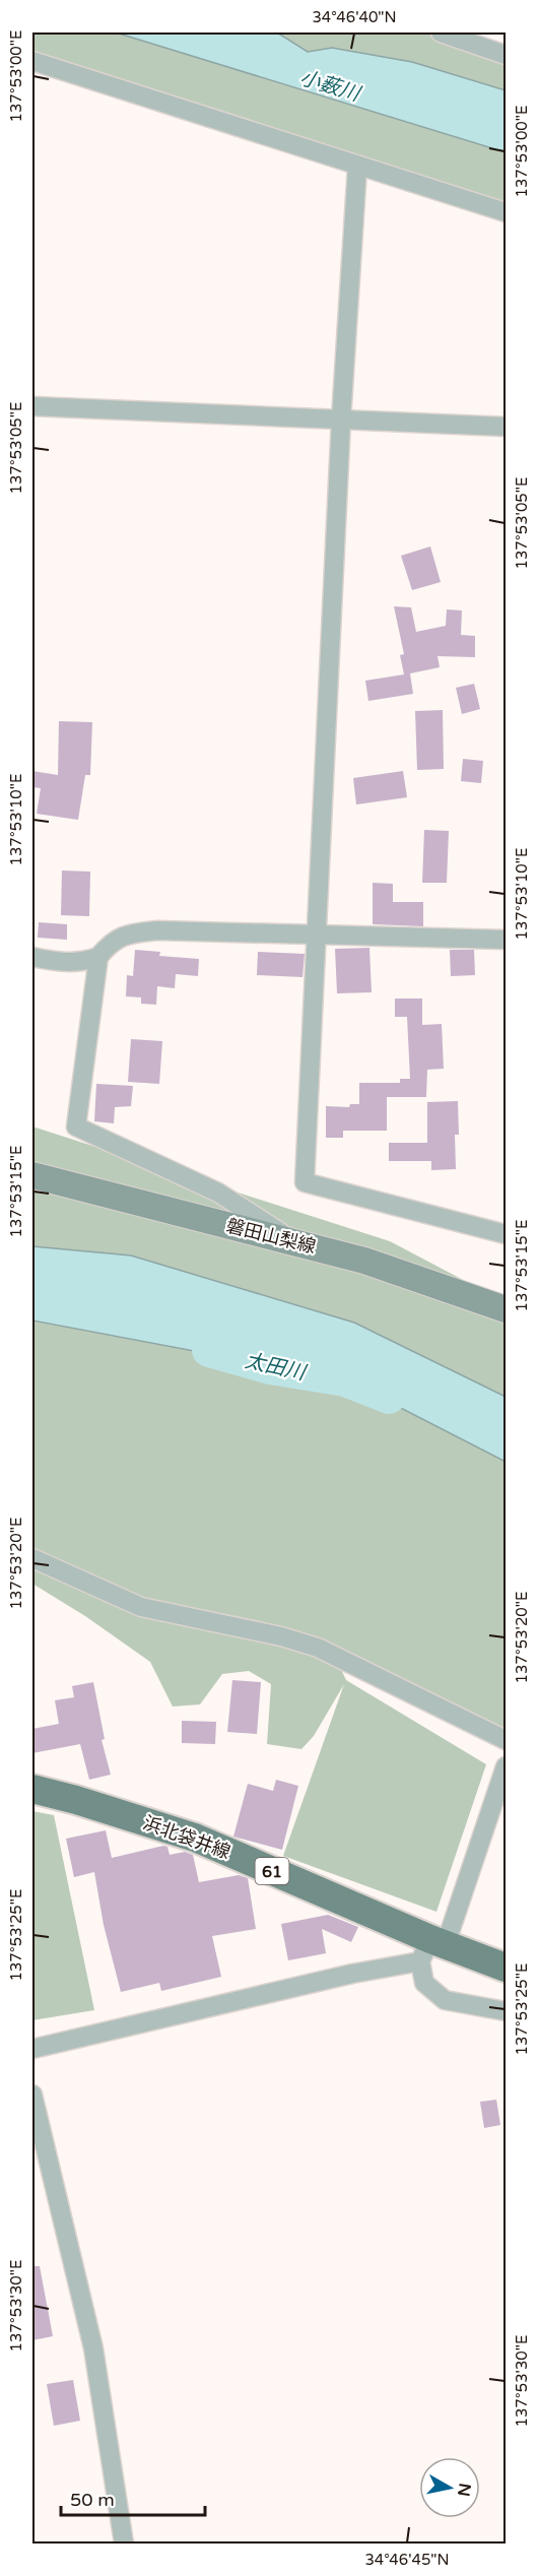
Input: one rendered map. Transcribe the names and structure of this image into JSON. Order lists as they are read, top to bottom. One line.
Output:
{"streets":{"main road":["磐田山梨線","浜北袋井線","61"]},"water":["小薮川","太田川"],"scale_bar":"50 m","north":"right","coordinates":["34°46'40\"N","137°53'00\"E","137°53'05\"E","137°53'10\"E","137°53'15\"E","137°53'20\"E","137°53'25\"E","137°53'30\"E","34°46'45\"N"]}
